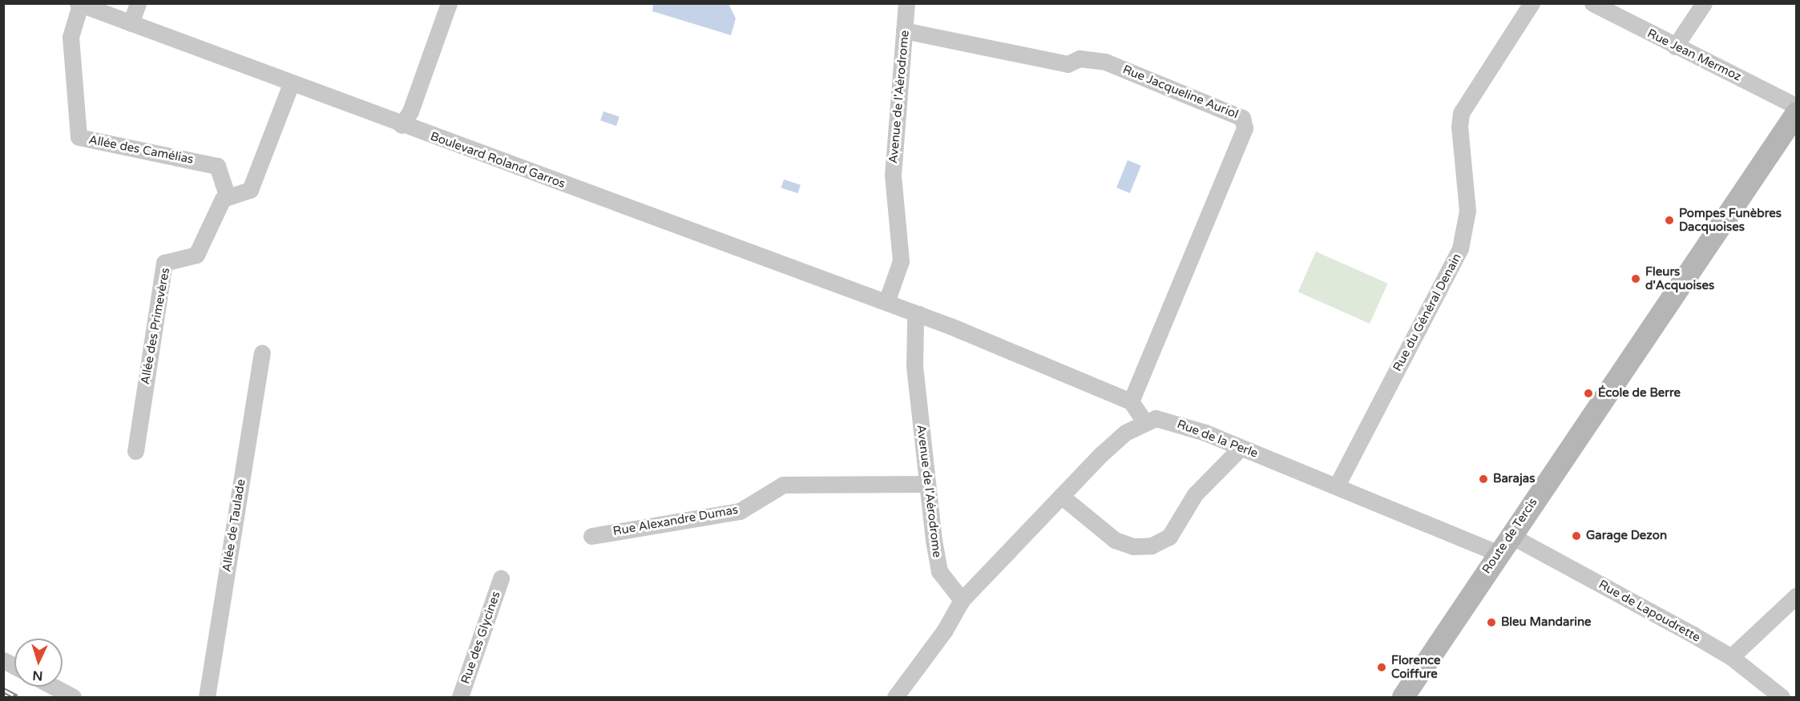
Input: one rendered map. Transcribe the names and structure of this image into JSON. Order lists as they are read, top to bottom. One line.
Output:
{"streets":{"main road":["Route de Tercis"],"street":["Rue Jean Mermoz","Rue Jacqueline Auriol","Avenue de l'Aérodrome","Allée des Camélias","Boulevard Roland Garros","Rue du Général Denain","Allée des Primevères","Rue de la Perle","Rue Alexandre Dumas","Allée de Taulade","Rue de Lapoudrette","Rue des Glycines"]},"crossings":[["Rue Jacqueline Auriol","Avenue de l'Aérodrome"],["Avenue de l'Aérodrome","Boulevard Roland Garros"],["Avenue de l'Aérodrome","Rue de la Perle"],["Avenue de l'Aérodrome","Rue Alexandre Dumas"],["Allée des Camélias","Boulevard Roland Garros"],["Allée des Camélias","Allée des Primevères"],["Rue du Général Denain","Rue de la Perle"],["Rue de la Perle","Route de Tercis"],["Rue de la Perle","Rue de Lapoudrette"],["Route de Tercis","Rue de Lapoudrette"]],"places":["Pompes Funèbres Dacquoises","Fleurs d'Acquoises","École de Berre","Barajas","Garage Dezon","Bleu Mandarine","Florence Coiffure"],"north":"bottom"}
